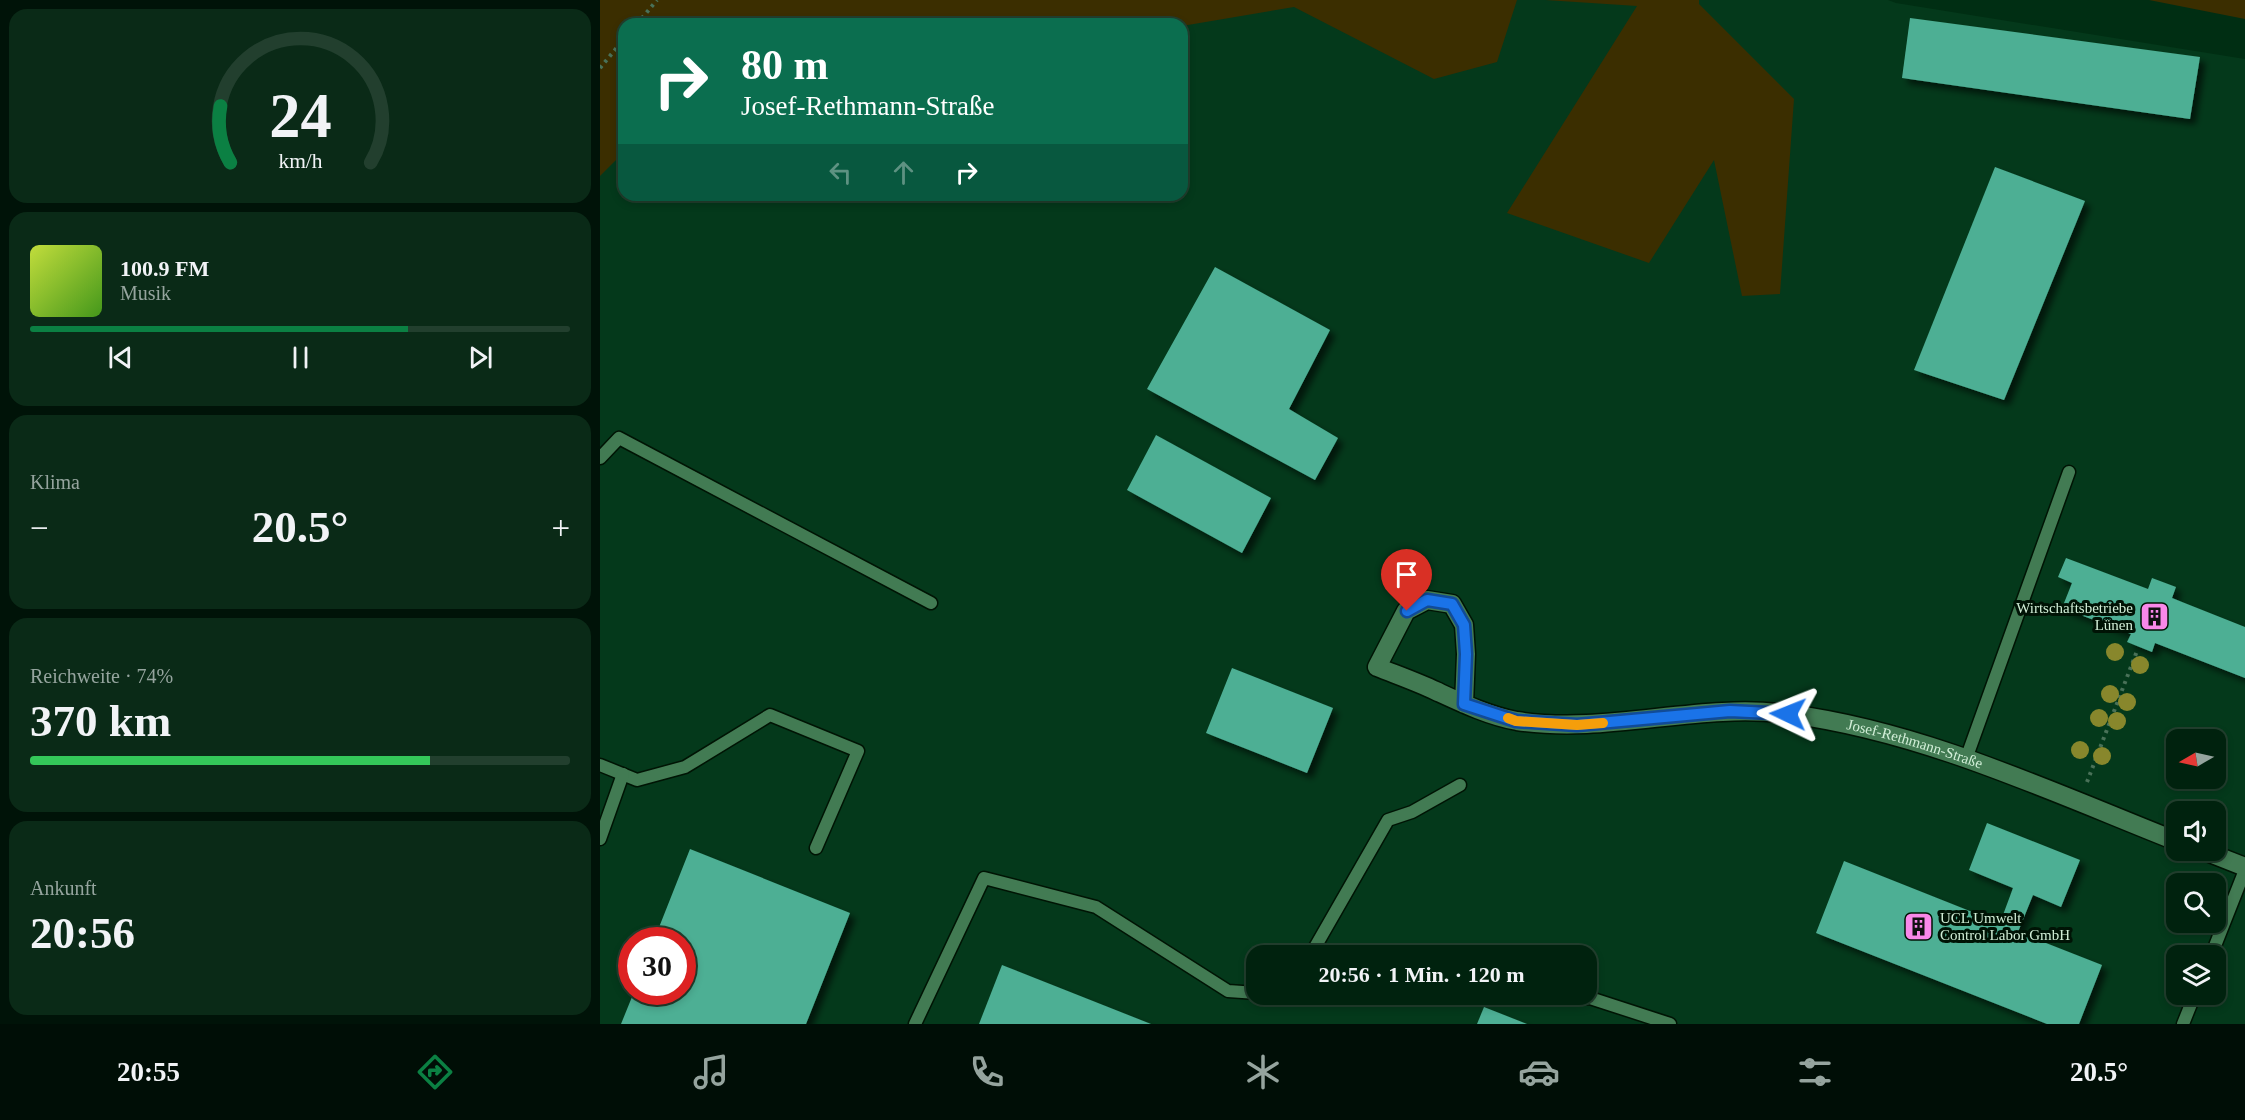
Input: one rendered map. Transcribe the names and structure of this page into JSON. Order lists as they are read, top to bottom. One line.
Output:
{"streets":{"street":["Josef-Rethmann-Straße"]},"places":{"building":["Wirtschaftsbetriebe Lünen","UCL Umwelt Control Labor GmbH"]},"north":"left","page":{"turn":["80 m","Josef-Rethmann-Straße"],"song":["100.9 FM","Musik"],"tile":["Klima",["Reichweite · 74%","370 km"],["Ankunft","20:56"]],"heat":["−","20.5°","+"],"limit":"30","trip":"20:56 · 1 Min. · 120 m","tabs":["20:55","20.5°"],"gauge":["24","km/h"]}}
